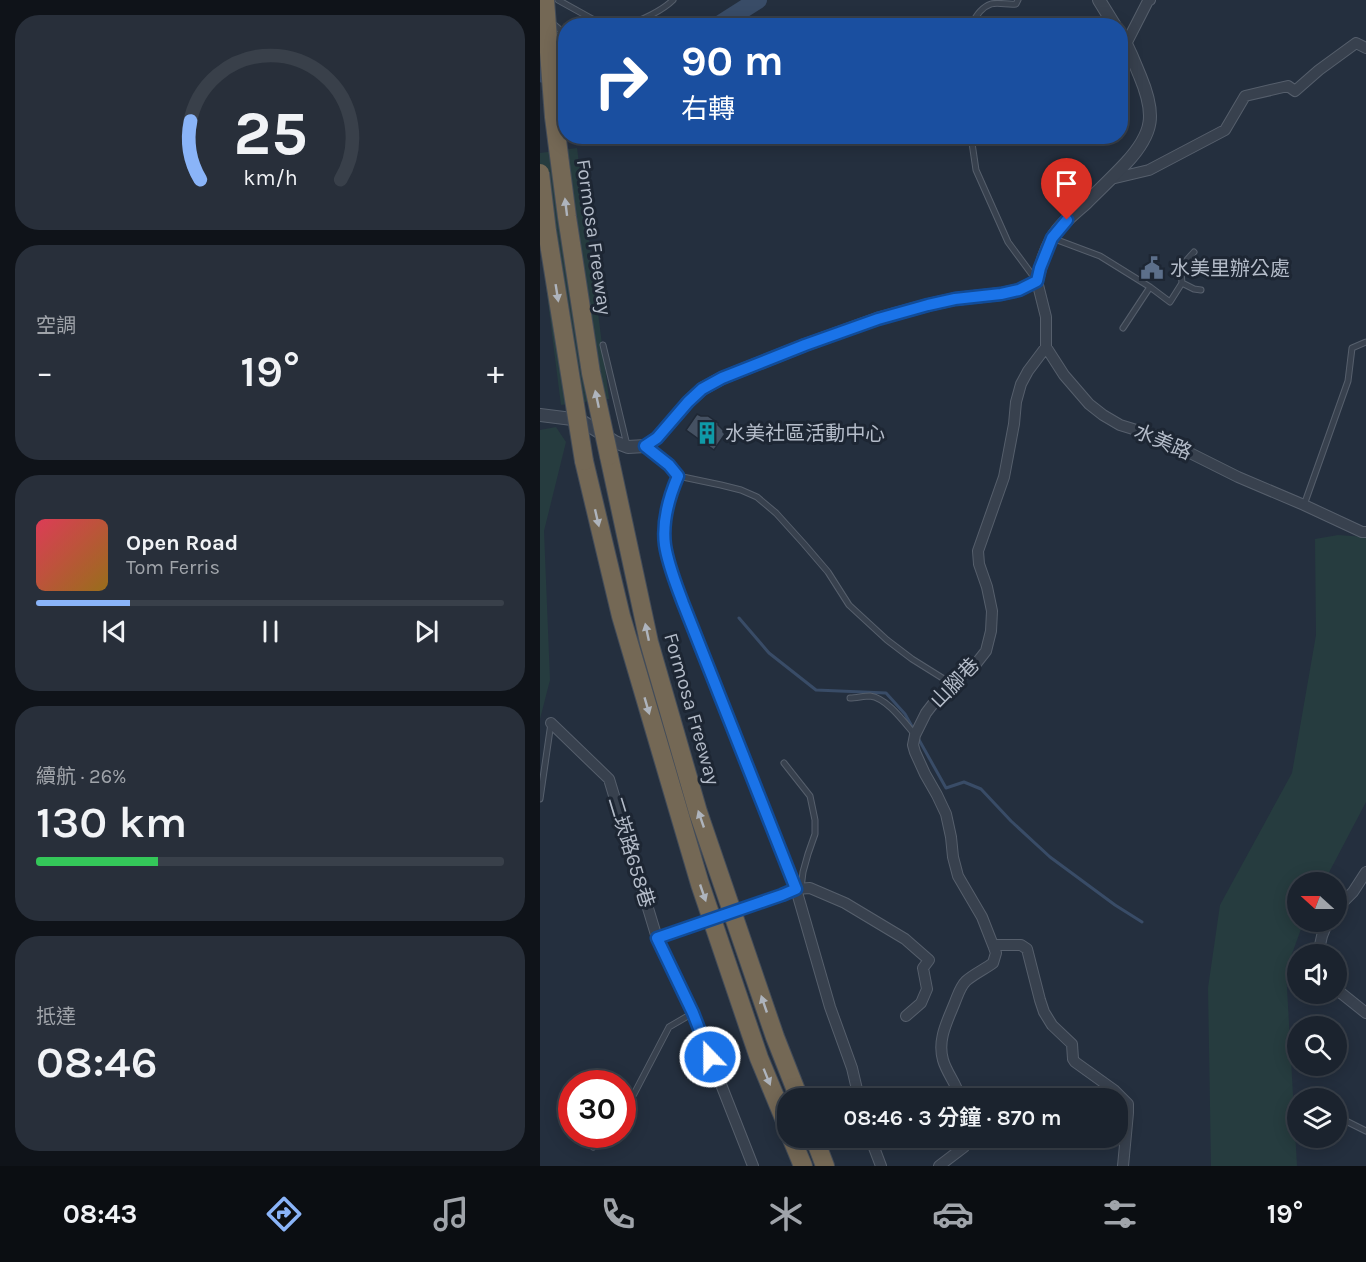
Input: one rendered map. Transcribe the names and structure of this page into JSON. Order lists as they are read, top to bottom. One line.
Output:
{"streets":{"highway":["Formosa Freeway"],"street":["水美路","山腳巷","二崁路658巷"]},"crossings":[["水美路","山腳巷"]],"places":{"public building":["水美里辦公處"],"building":["水美社區活動中心"]},"north":"left","page":{"turn":["90 m","右轉"],"tile":["空調",["續航 · 26%","130 km"],["抵達","08:46"]],"heat":["−","19°","+"],"song":["Open Road","Tom Ferris"],"limit":"30","trip":"08:46 · 3 分鐘 · 870 m","tabs":["08:43","19°"],"gauge":["25","km/h"]}}
